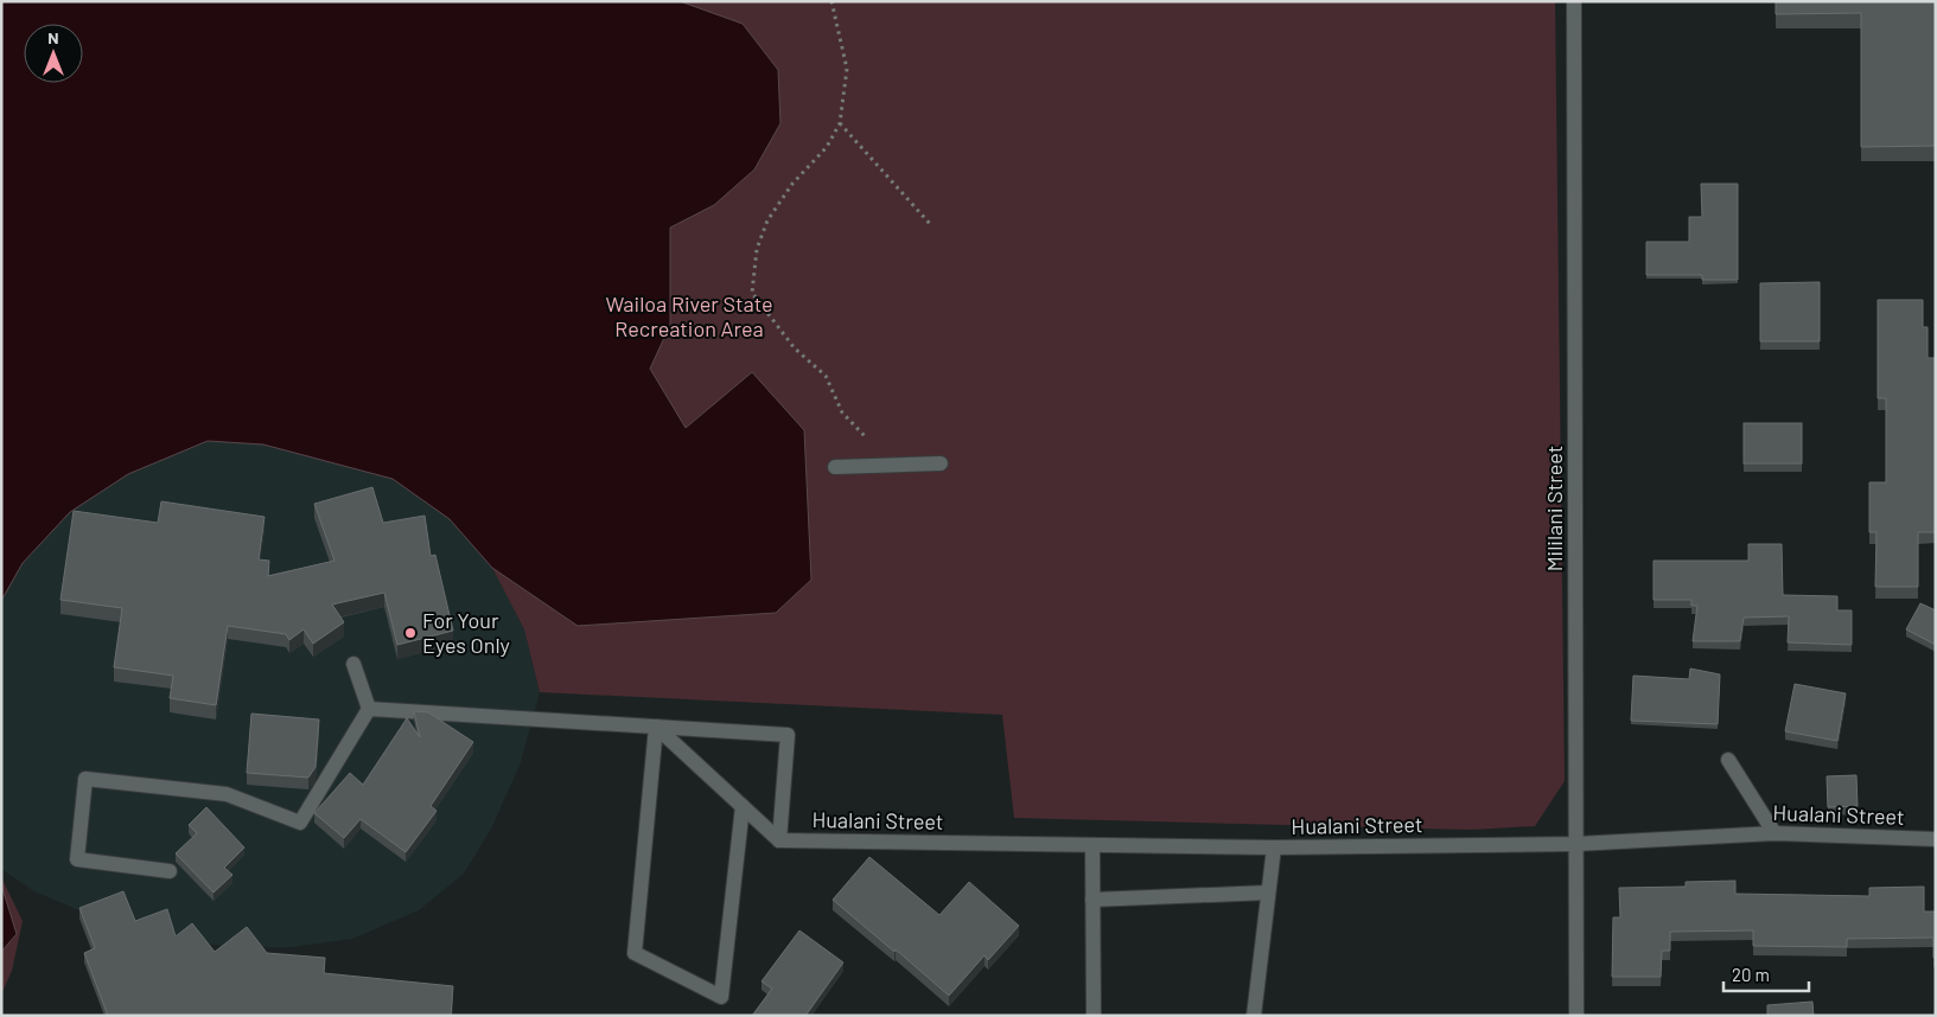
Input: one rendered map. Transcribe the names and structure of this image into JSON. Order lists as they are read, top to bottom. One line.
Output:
{"streets":{"street":["Mililani Street","Hualani Street"]},"crossings":[["Mililani Street","Hualani Street"]],"parks":["Wailoa River State Recreation Area"],"places":["For Your Eyes Only"],"scale_bar":"20 m","north":"top"}
